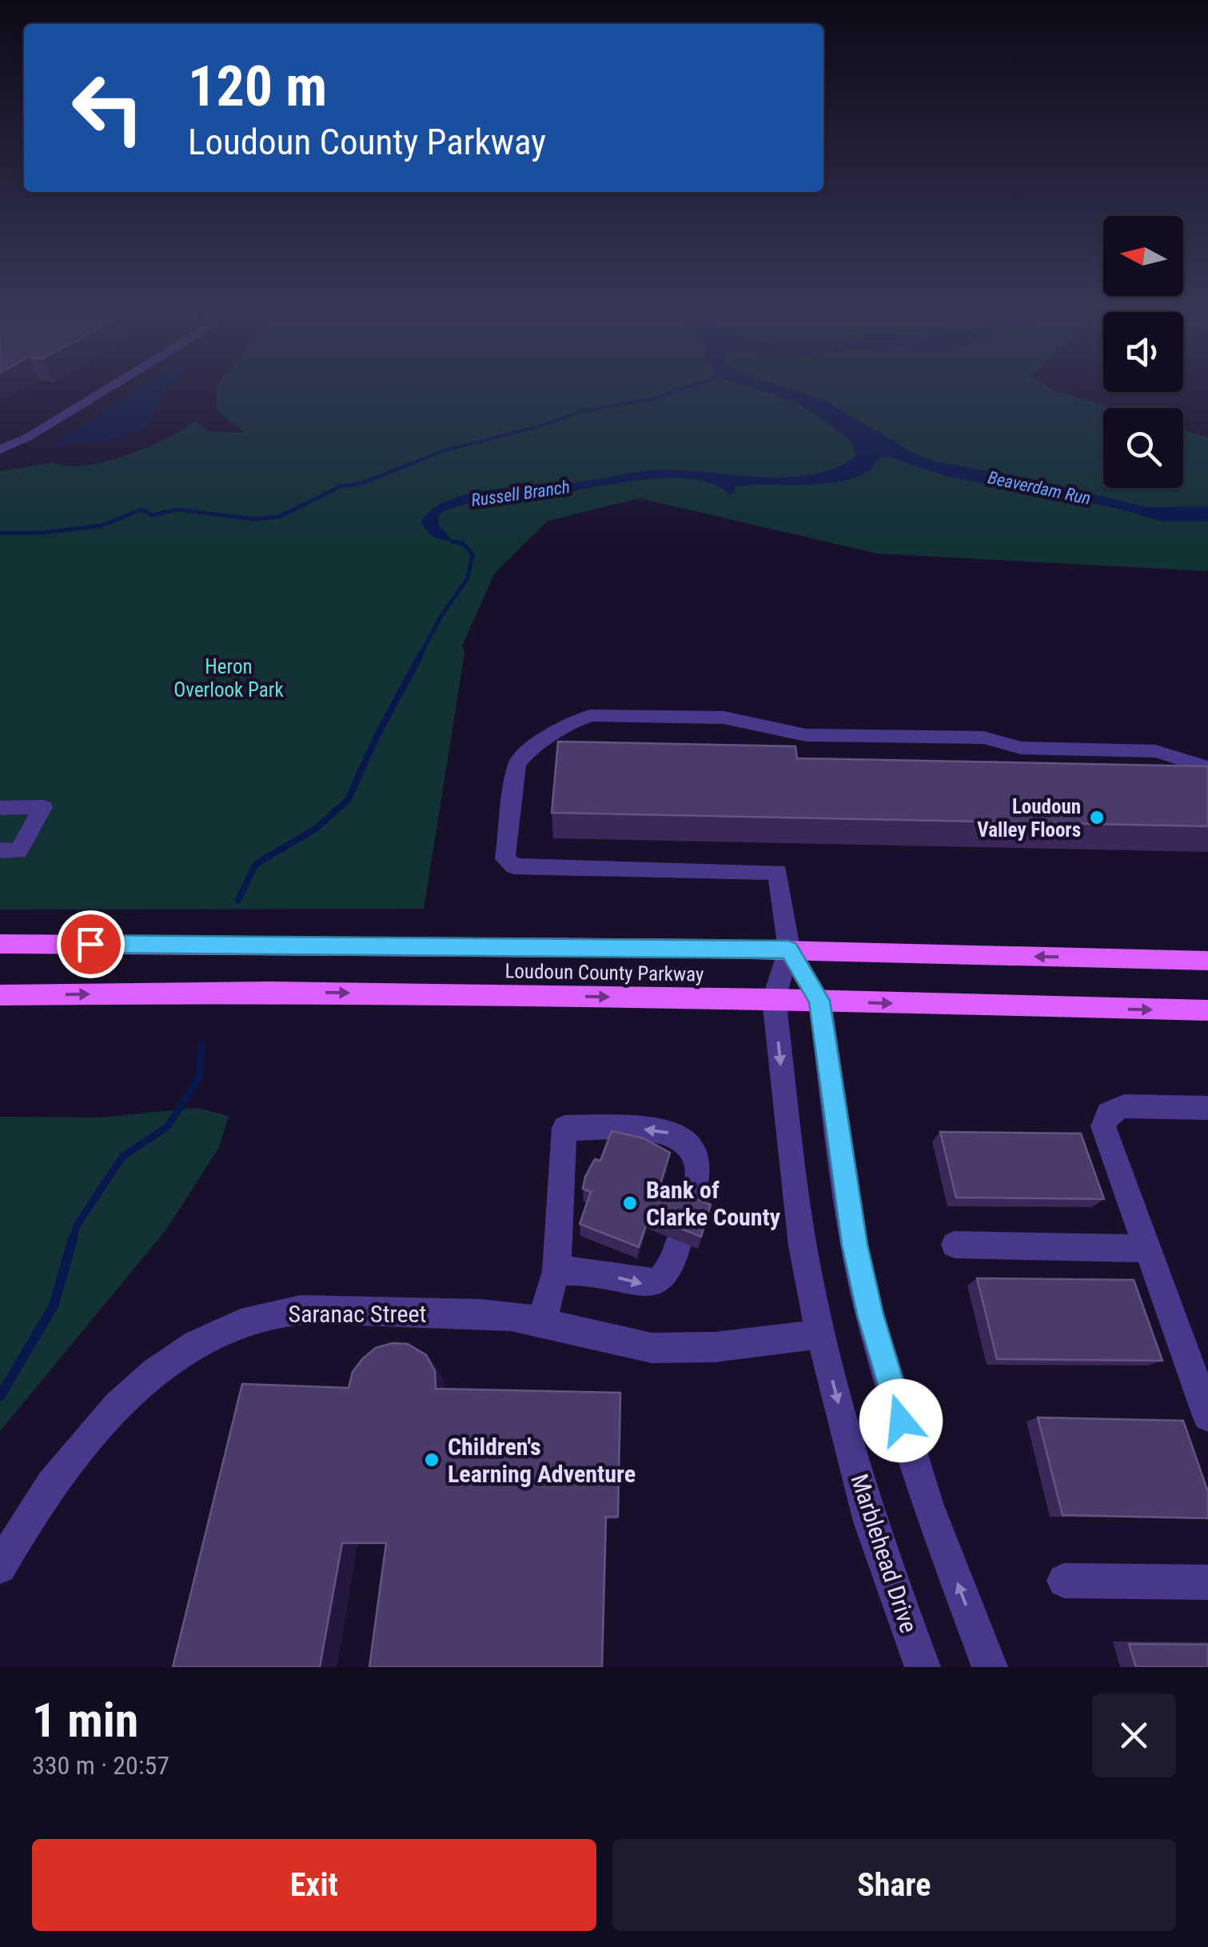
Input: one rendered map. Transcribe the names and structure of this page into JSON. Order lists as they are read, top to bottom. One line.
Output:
{"streets":{"main road":["Loudoun County Parkway"],"street":["Saranac Street","Marblehead Drive"]},"crossings":[["Loudoun County Parkway","Marblehead Drive"],["Saranac Street","Marblehead Drive"]],"water":["Beaverdam Run","Russell Branch"],"parks":["Heron Overlook Park"],"places":["Loudoun Valley Floors","Bank of Clarke County","Children's Learning Adventure"],"north":"left","page":{"turn":["120 m","Loudoun County Parkway"],"heading":["1 min","330 m · 20:57"],"buttons":["Exit","Share"]}}
